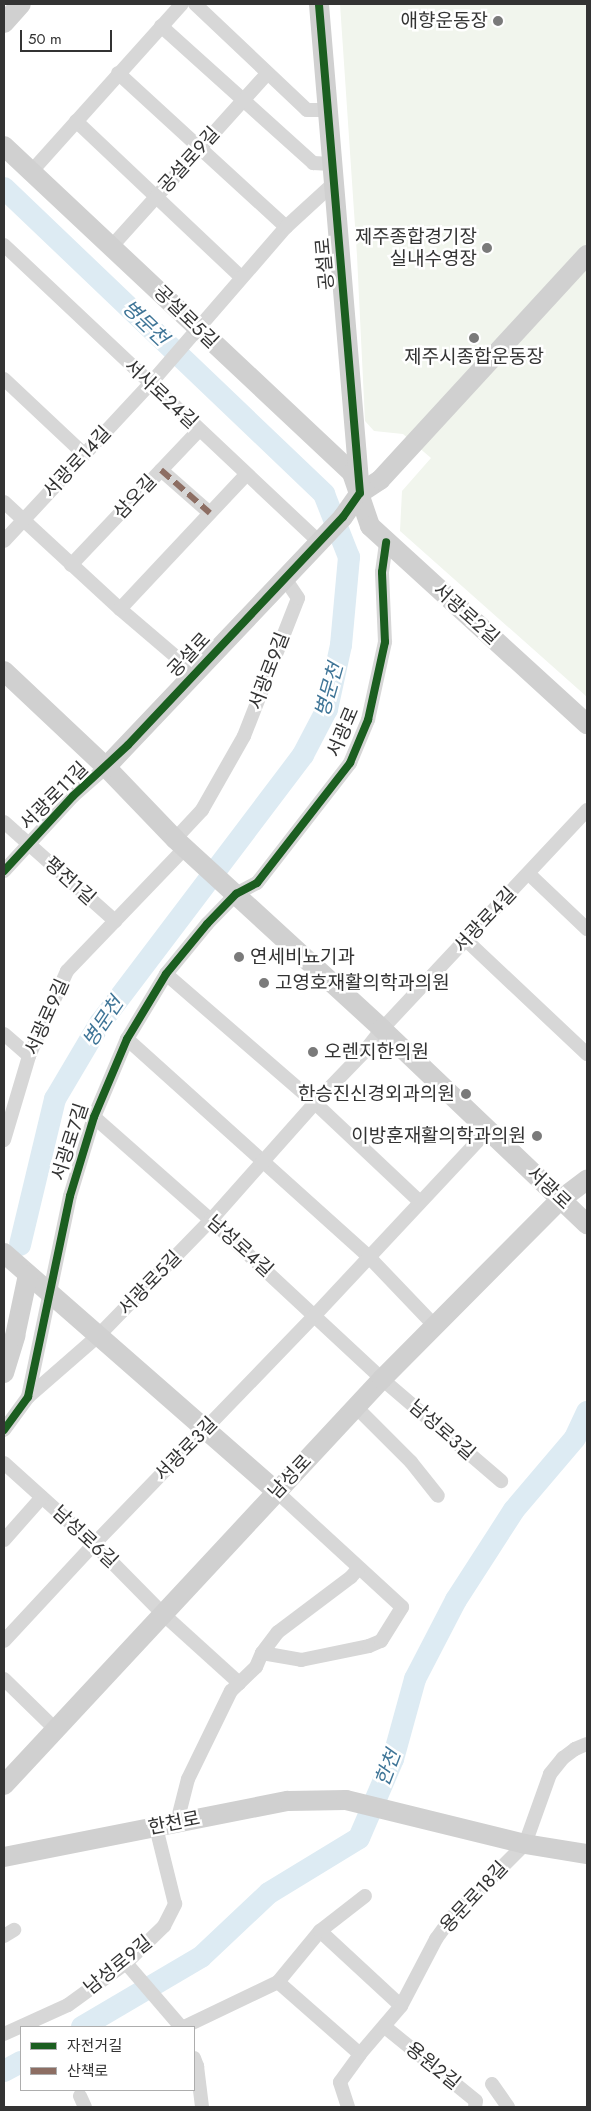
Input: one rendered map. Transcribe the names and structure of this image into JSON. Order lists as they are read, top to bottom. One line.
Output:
{"streets":{"street":["공설로9길","공설로","공설로5길","서사로24길","서광로14길","삼오길","서광로2길","서광로9길","서광로","서광로11길","평전1길","서광로4길","서광로7길","남성로4길","서광로5길","남성로3길","서광로3길","남성로","남성로6길","한천로","용문로18길","남성로9길","용원2길"]},"crossings":[["공설로9길","공설로5길"],["공설로","공설로5길"],["공설로","서사로24길"],["공설로","서광로14길"],["공설로","서광로2길"],["공설로","서광로9길"],["공설로","서광로11길"],["공설로5길","서광로14길"],["공설로5길","서광로2길"],["서사로24길","서광로14길"],["서사로24길","삼오길"],["서광로2길","서광로"],["서광로9길","평전1길"],["서광로","서광로4길"],["서광로","서광로7길"],["서광로","서광로5길"],["서광로","서광로3길"],["서광로","남성로"],["서광로11길","평전1길"],["서광로4길","서광로5길"],["서광로7길","남성로4길"],["서광로7길","서광로5길"],["남성로4길","서광로5길"],["남성로4길","남성로3길"],["남성로4길","서광로3길"],["남성로4길","남성로"],["남성로3길","남성로"],["서광로3길","남성로6길"],["남성로","남성로6길"],["한천로","용문로18길"],["한천로","남성로9길"],["용문로18길","용원2길"]],"water":["병문천","한천"],"places":["애향운동장","제주종합경기장 실내수영장","제주시종합운동장","연세비뇨기과","고영호재활의학과의원","오렌지한의원","한승진신경외과의원","이방훈재활의학과의원"],"legend":["자전거길","산책로"],"scale_bar":"50 m"}
